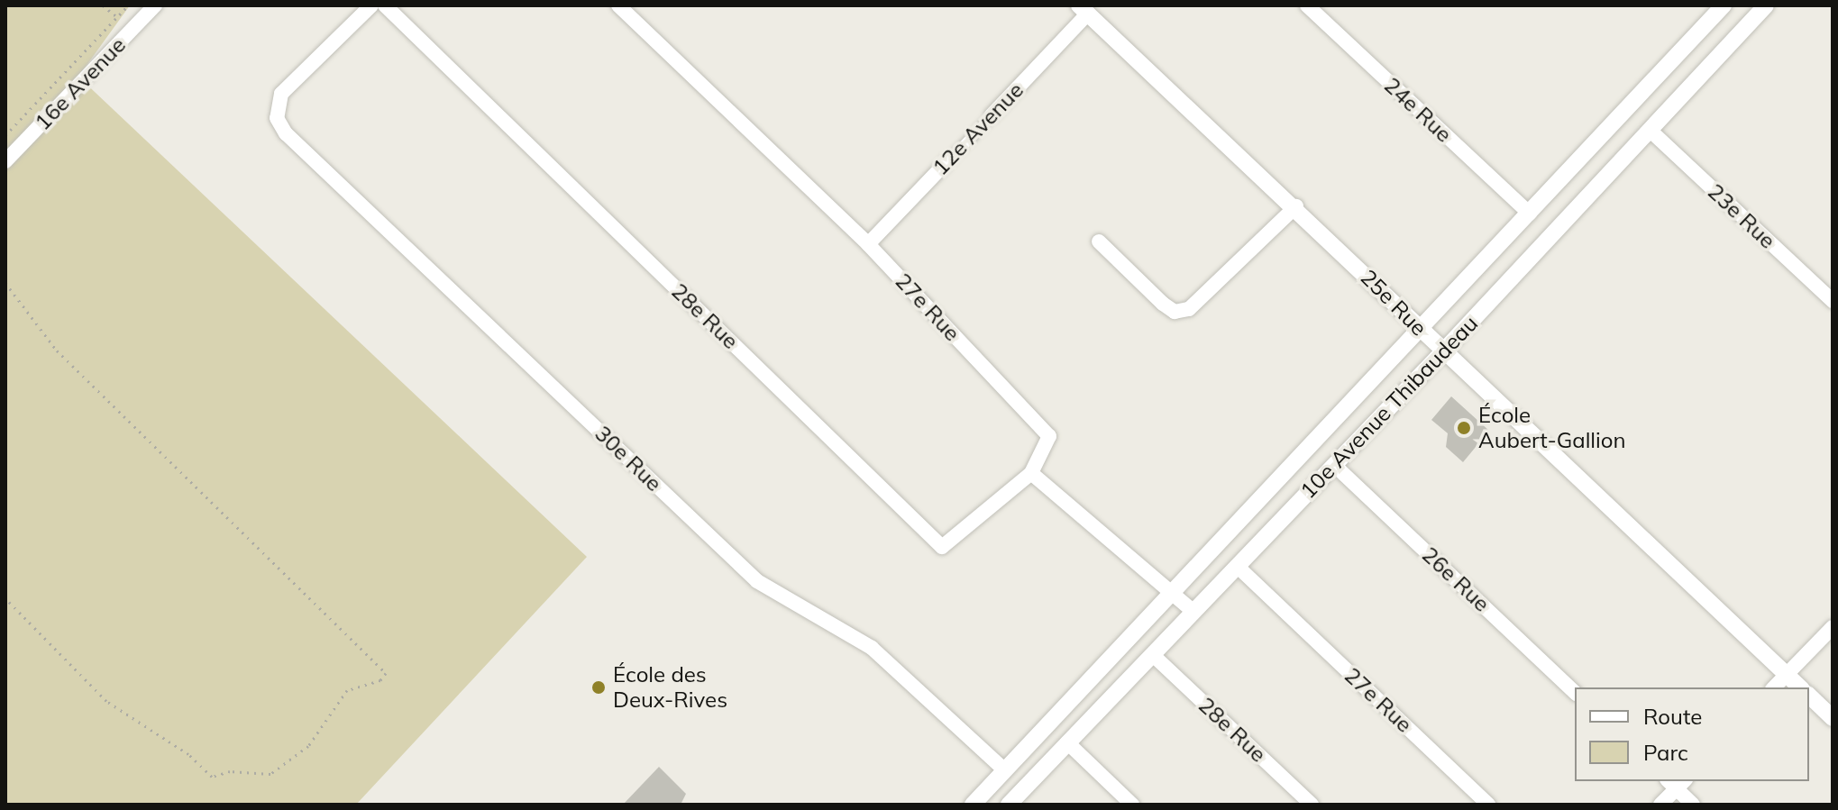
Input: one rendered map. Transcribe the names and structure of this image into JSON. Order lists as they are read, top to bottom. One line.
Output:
{"streets":{"street":["16e Avenue","24e Rue","12e Avenue","23e Rue","25e Rue","27e Rue","28e Rue","10e Avenue Thibaudeau","30e Rue","26e Rue"]},"crossings":[["24e Rue","10e Avenue Thibaudeau"],["12e Avenue","25e Rue"],["12e Avenue","27e Rue"],["23e Rue","10e Avenue Thibaudeau"],["25e Rue","10e Avenue Thibaudeau"],["27e Rue","28e Rue"],["27e Rue","10e Avenue Thibaudeau"],["28e Rue","10e Avenue Thibaudeau"],["10e Avenue Thibaudeau","30e Rue"],["10e Avenue Thibaudeau","26e Rue"]],"places":["École Aubert-Gallion","École des Deux-Rives"],"legend":["Route","Parc"]}
